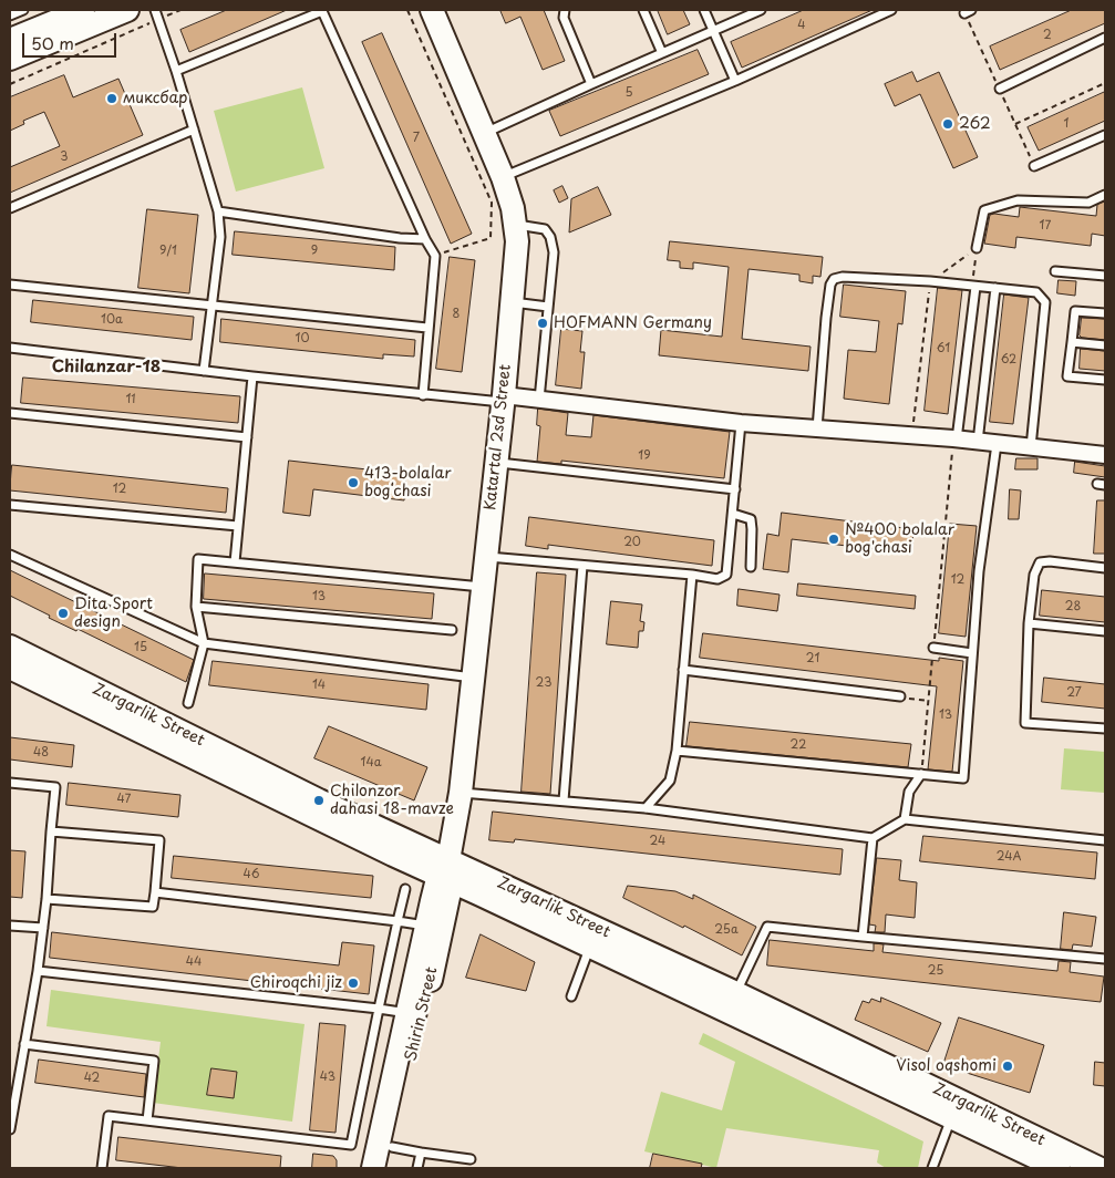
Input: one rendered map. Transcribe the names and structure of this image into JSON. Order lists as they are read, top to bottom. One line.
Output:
{"streets":{"main road":["Katartal 2sd Street","Zargarlik Street","Shirin Street"]},"crossings":[["Katartal 2sd Street","Zargarlik Street"],["Katartal 2sd Street","Shirin Street"],["Zargarlik Street","Shirin Street"]],"districts":["Chilanzar-18"],"places":["миксбар","262","HOFMANN Germany","413-bolalar bogʻchasi","№400 bolalar bog'chasi","Dita Sport design","Chilonzor dahasi 18-mavze","Chiroqchi jiz","Visol oqshomi"],"house_numbers":["4","2","5","1","7","3","17","9/1","9","8","10а","10","61","62","11","19","12","20","12","13","28","15","21","23","14","27","13","22","48","14a","47","24","24A","46","25a","44","25","43","42"],"scale_bar":"50 m"}
